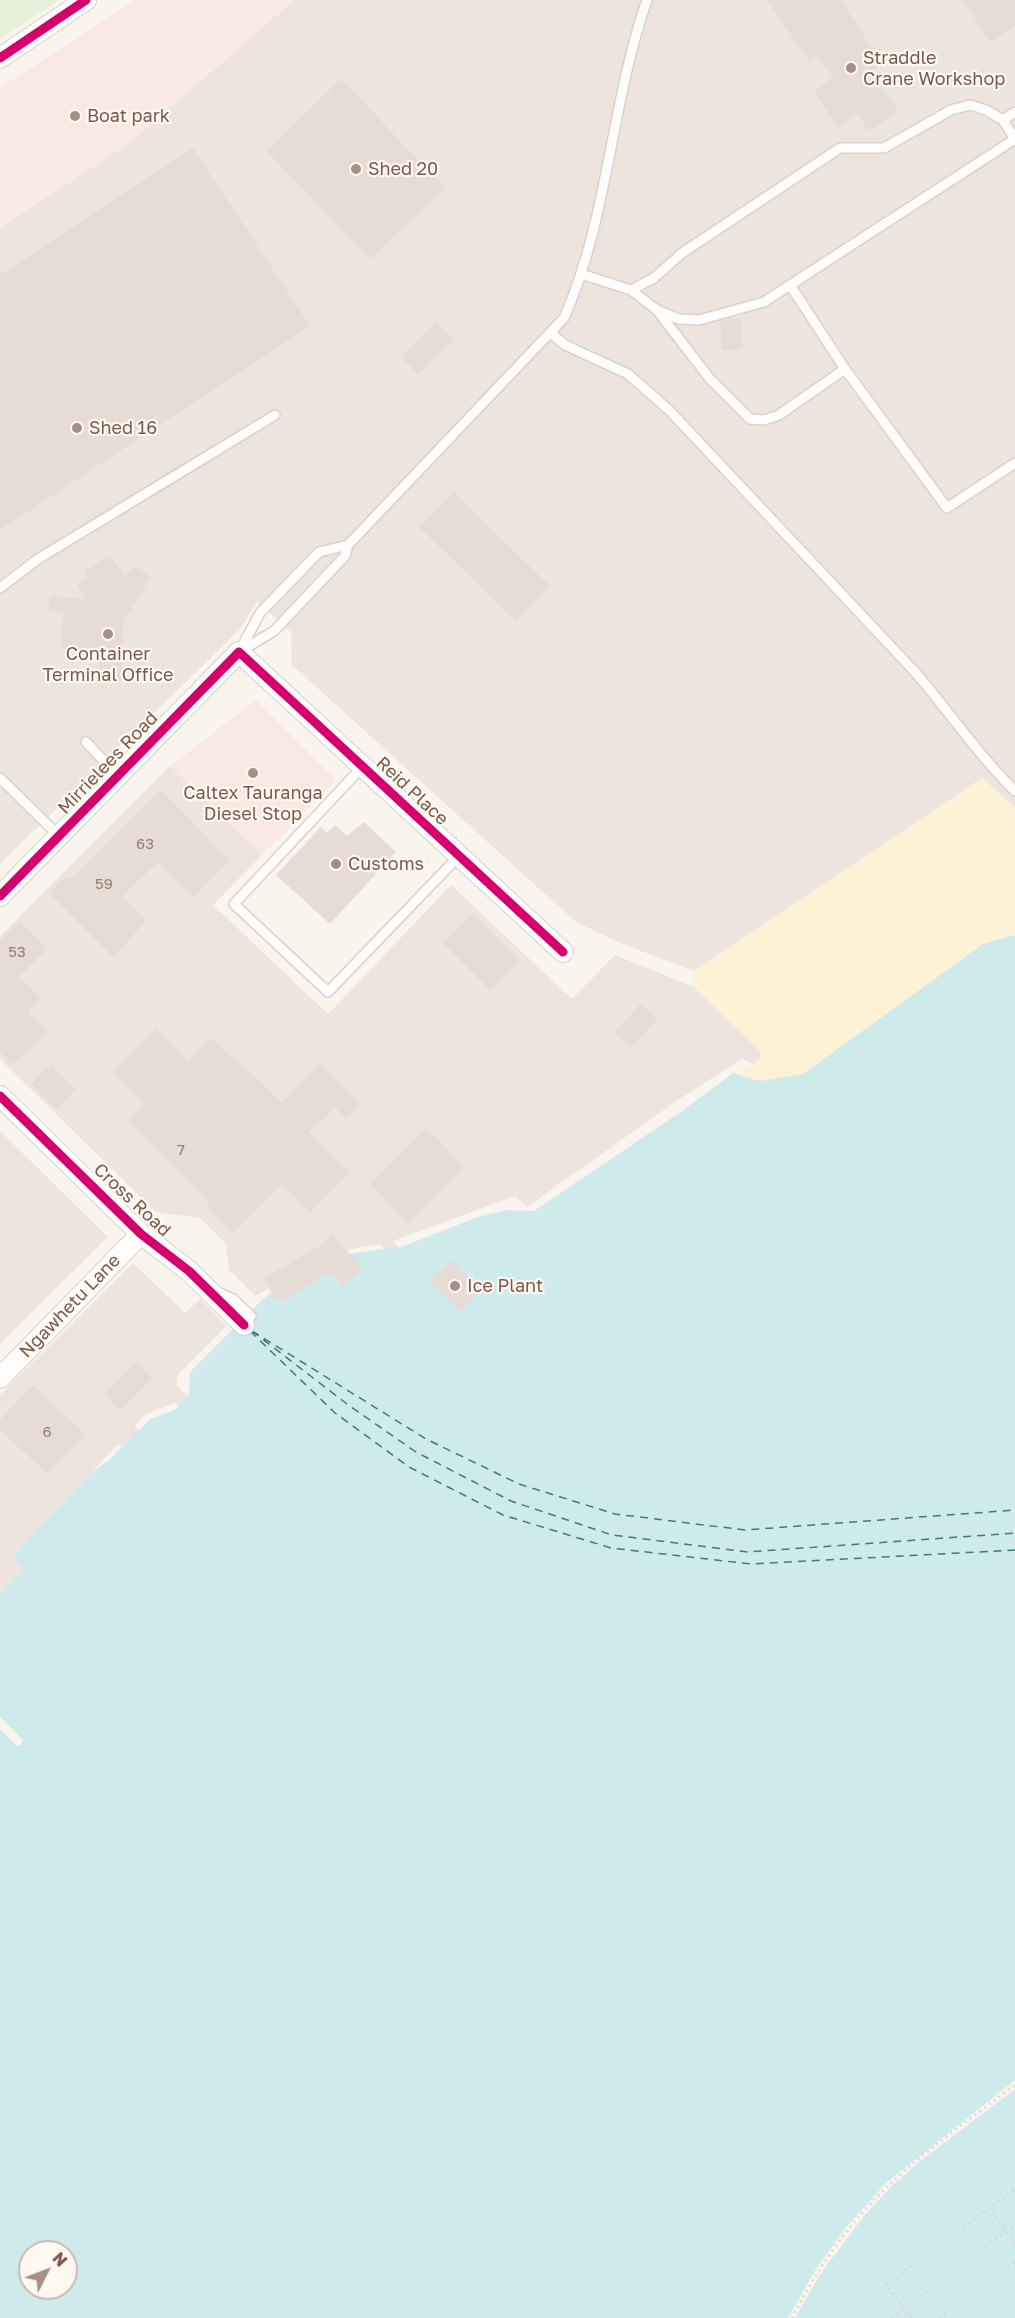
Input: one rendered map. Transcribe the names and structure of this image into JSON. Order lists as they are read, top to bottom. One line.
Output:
{"streets":{"street":["Mirrielees Road","Reid Place","Cross Road","Ngawhetu Lane"]},"crossings":[["Mirrielees Road","Reid Place"],["Cross Road","Ngawhetu Lane"]],"places":["Straddle Crane Workshop","Boat park","Shed 20","Shed 16","Container Terminal Office","Caltex Tauranga Diesel Stop","Customs","Ice Plant"],"house_numbers":["63","59","53","7","6"],"north":"top right"}
